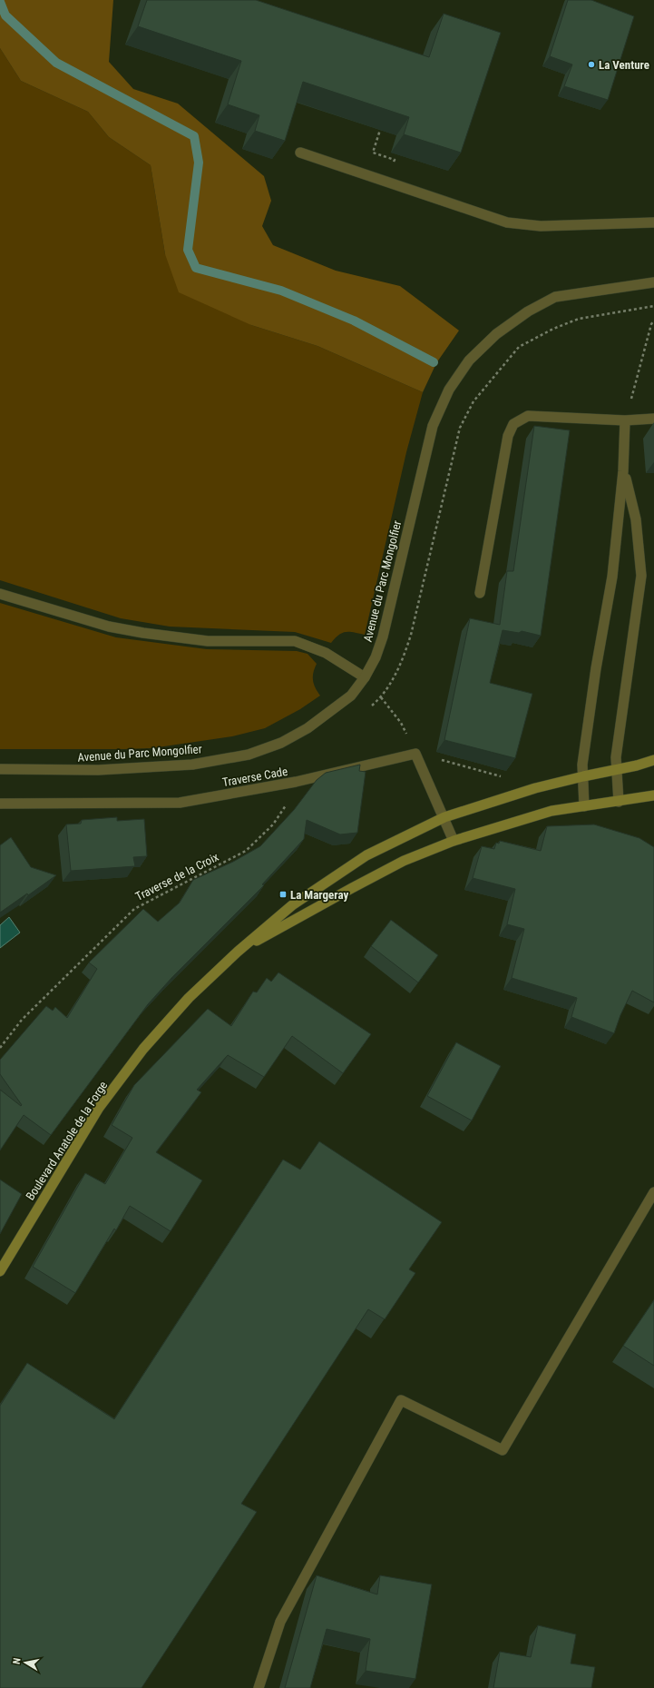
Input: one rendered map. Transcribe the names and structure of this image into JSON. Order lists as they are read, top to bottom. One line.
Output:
{"streets":{"main road":["Boulevard Anatole de la Forge"],"street":["Avenue du Parc Mongolfier","Traverse Cade"],"path":["Traverse de la Croix"]},"crossings":[["Traverse Cade","Traverse de la Croix"]],"places":{"other":["La Venture"],"transit":["La Margeray"]},"north":"left"}
